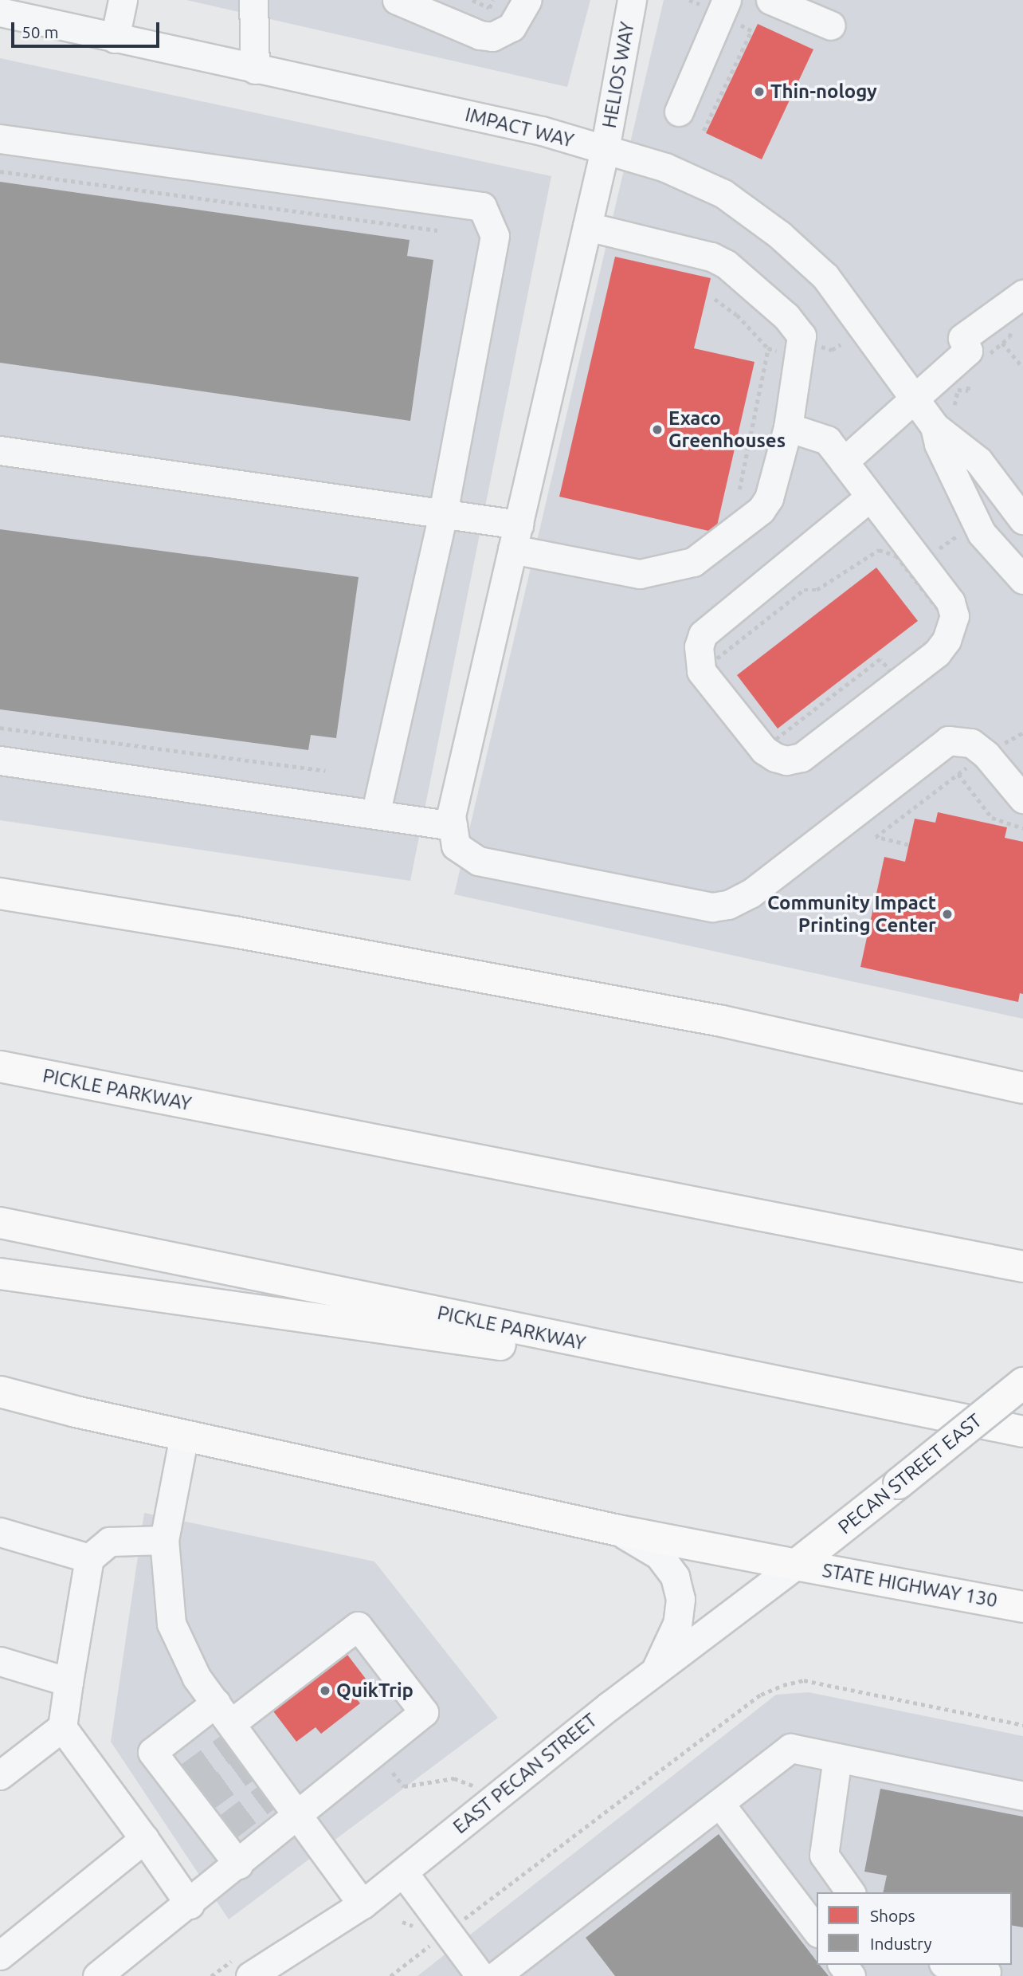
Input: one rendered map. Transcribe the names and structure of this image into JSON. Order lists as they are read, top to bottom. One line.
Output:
{"streets":{"main road":["PICKLE PARKWAY","PECAN STREET EAST","STATE HIGHWAY 130"],"street":["HELIOS WAY","IMPACT WAY","EAST PECAN STREET"]},"crossings":[["HELIOS WAY","IMPACT WAY"],["PECAN STREET EAST","STATE HIGHWAY 130"],["PECAN STREET EAST","EAST PECAN STREET"],["STATE HIGHWAY 130","EAST PECAN STREET"]],"places":["Thin-nology","Exaco Greenhouses","Community Impact Printing Center","QuikTrip"],"legend":["Shops","Industry"],"scale_bar":"50 m"}
